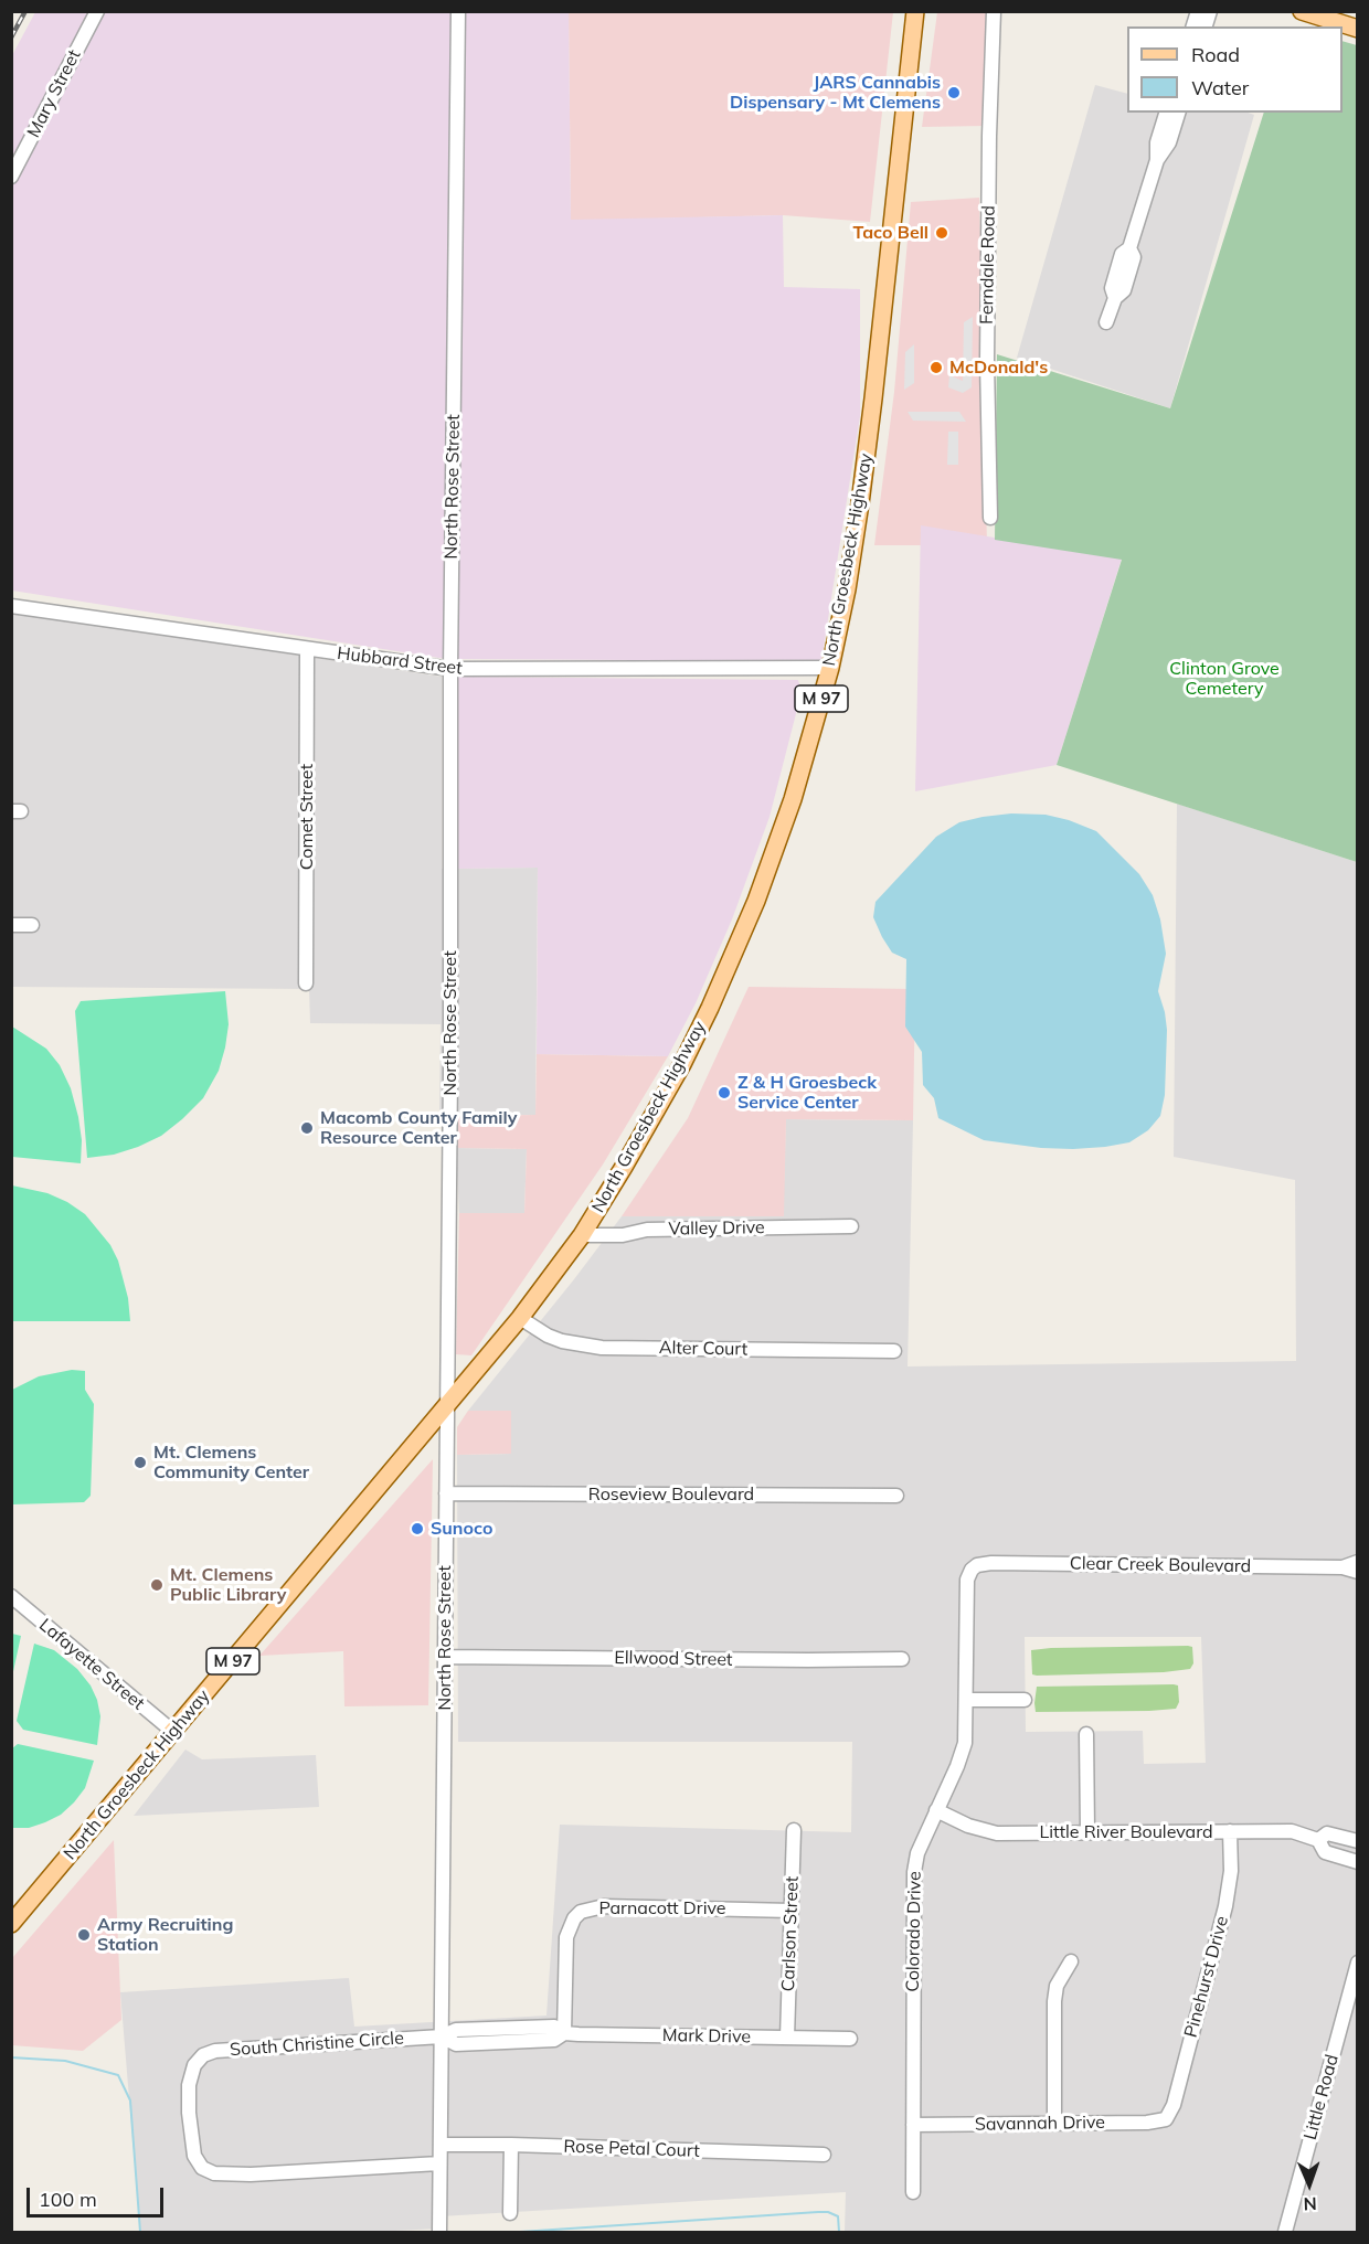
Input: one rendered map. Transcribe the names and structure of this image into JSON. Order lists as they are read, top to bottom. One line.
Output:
{"streets":{"main road":["North Groesbeck Highway","M 97"],"street":["Mary Street","Ferndale Road","North Rose Street","Hubbard Street","Comet Street","Valley Drive","Alter Court","Roseview Boulevard","Clear Creek Boulevard","Ellwood Street","Lafayette Street","Little River Boulevard","Parnacott Drive","Colorado Drive","Carlson Street","Pinehurst Drive","Mark Drive","South Christine Circle","Little Road","Savannah Drive","Rose Petal Court"]},"crossings":[["North Rose Street","North Groesbeck Highway"],["North Rose Street","Hubbard Street"],["North Rose Street","Roseview Boulevard"],["North Rose Street","Ellwood Street"],["North Rose Street","Mark Drive"],["North Rose Street","South Christine Circle"],["North Rose Street","Rose Petal Court"],["North Groesbeck Highway","Hubbard Street"],["North Groesbeck Highway","Valley Drive"],["North Groesbeck Highway","Alter Court"],["North Groesbeck Highway","Lafayette Street"],["Hubbard Street","Comet Street"],["Clear Creek Boulevard","Colorado Drive"],["Little River Boulevard","Colorado Drive"],["Little River Boulevard","Pinehurst Drive"],["Parnacott Drive","Carlson Street"],["Parnacott Drive","Mark Drive"],["Colorado Drive","Savannah Drive"],["Carlson Street","Mark Drive"],["Pinehurst Drive","Savannah Drive"],["Mark Drive","South Christine Circle"]],"parks":["Clinton Grove Cemetery"],"places":["JARS Cannabis Dispensary - Mt Clemens","Taco Bell","McDonald's","Z & H Groesbeck Service Center","Macomb County Family Resource Center","Mt. Clemens Community Center","Sunoco","Mt. Clemens Public Library","Army Recruiting Station"],"legend":["Road","Water"],"scale_bar":"100 m","north":"bottom"}
